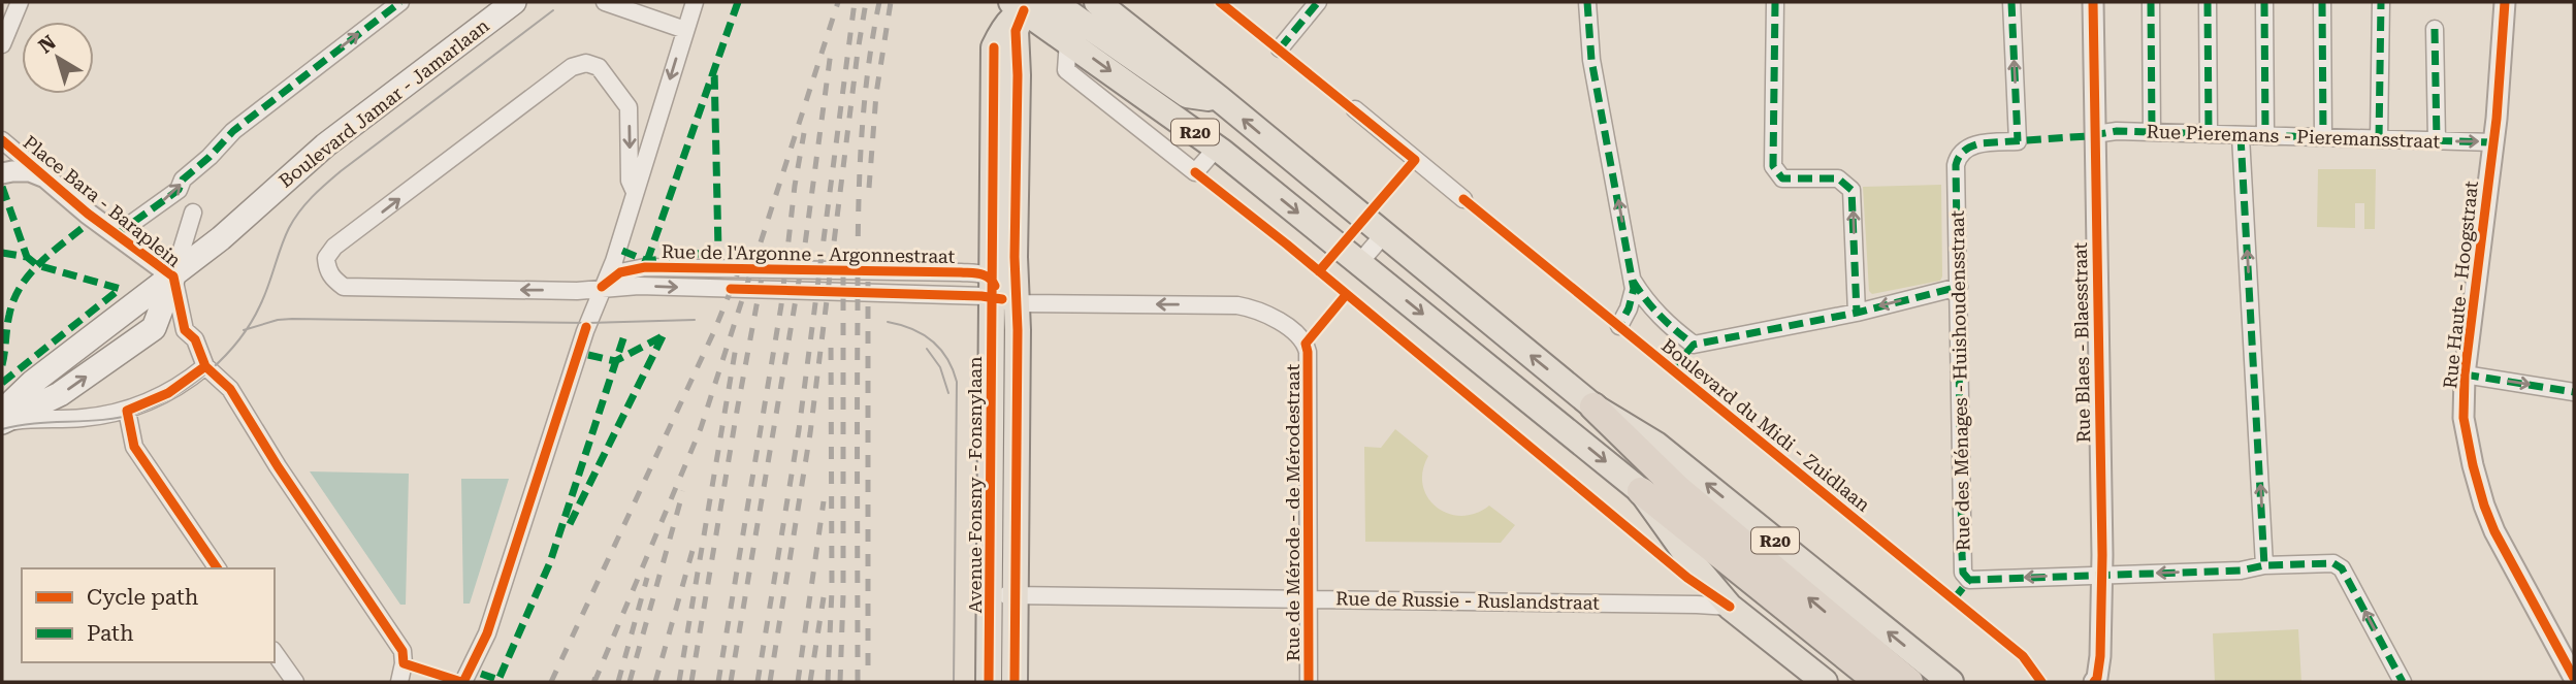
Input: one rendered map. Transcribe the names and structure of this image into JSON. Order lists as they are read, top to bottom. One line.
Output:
{"streets":{"highway":["R20"],"main road":["Boulevard Jamar - Jamarlaan","Place Bara - Baraplein","Avenue Fonsny - Fonsnylaan"],"street":["Rue Pieremans - Pieremansstraat","Rue de l'Argonne - Argonnestraat","Rue Haute - Hoogstraat","Rue Blaes - Blaesstraat","Rue des Ménages - Huishoudensstraat","Rue de Mérode - de Mérodestraat","Rue de Russie - Ruslandstraat"],"cycle path":["Boulevard du Midi - Zuidlaan"]},"crossings":[["Boulevard Jamar - Jamarlaan","Place Bara - Baraplein"],["Rue Pieremans - Pieremansstraat","Rue Haute - Hoogstraat"],["Rue Pieremans - Pieremansstraat","Rue Blaes - Blaesstraat"],["Rue de l'Argonne - Argonnestraat","Avenue Fonsny - Fonsnylaan"],["Rue de l'Argonne - Argonnestraat","Rue de Mérode - de Mérodestraat"],["Rue Blaes - Blaesstraat","Rue des Ménages - Huishoudensstraat"],["Avenue Fonsny - Fonsnylaan","Rue de Russie - Ruslandstraat"],["Rue de Mérode - de Mérodestraat","Rue de Russie - Ruslandstraat"]],"legend":["Cycle path","Path"],"north":"top left"}
